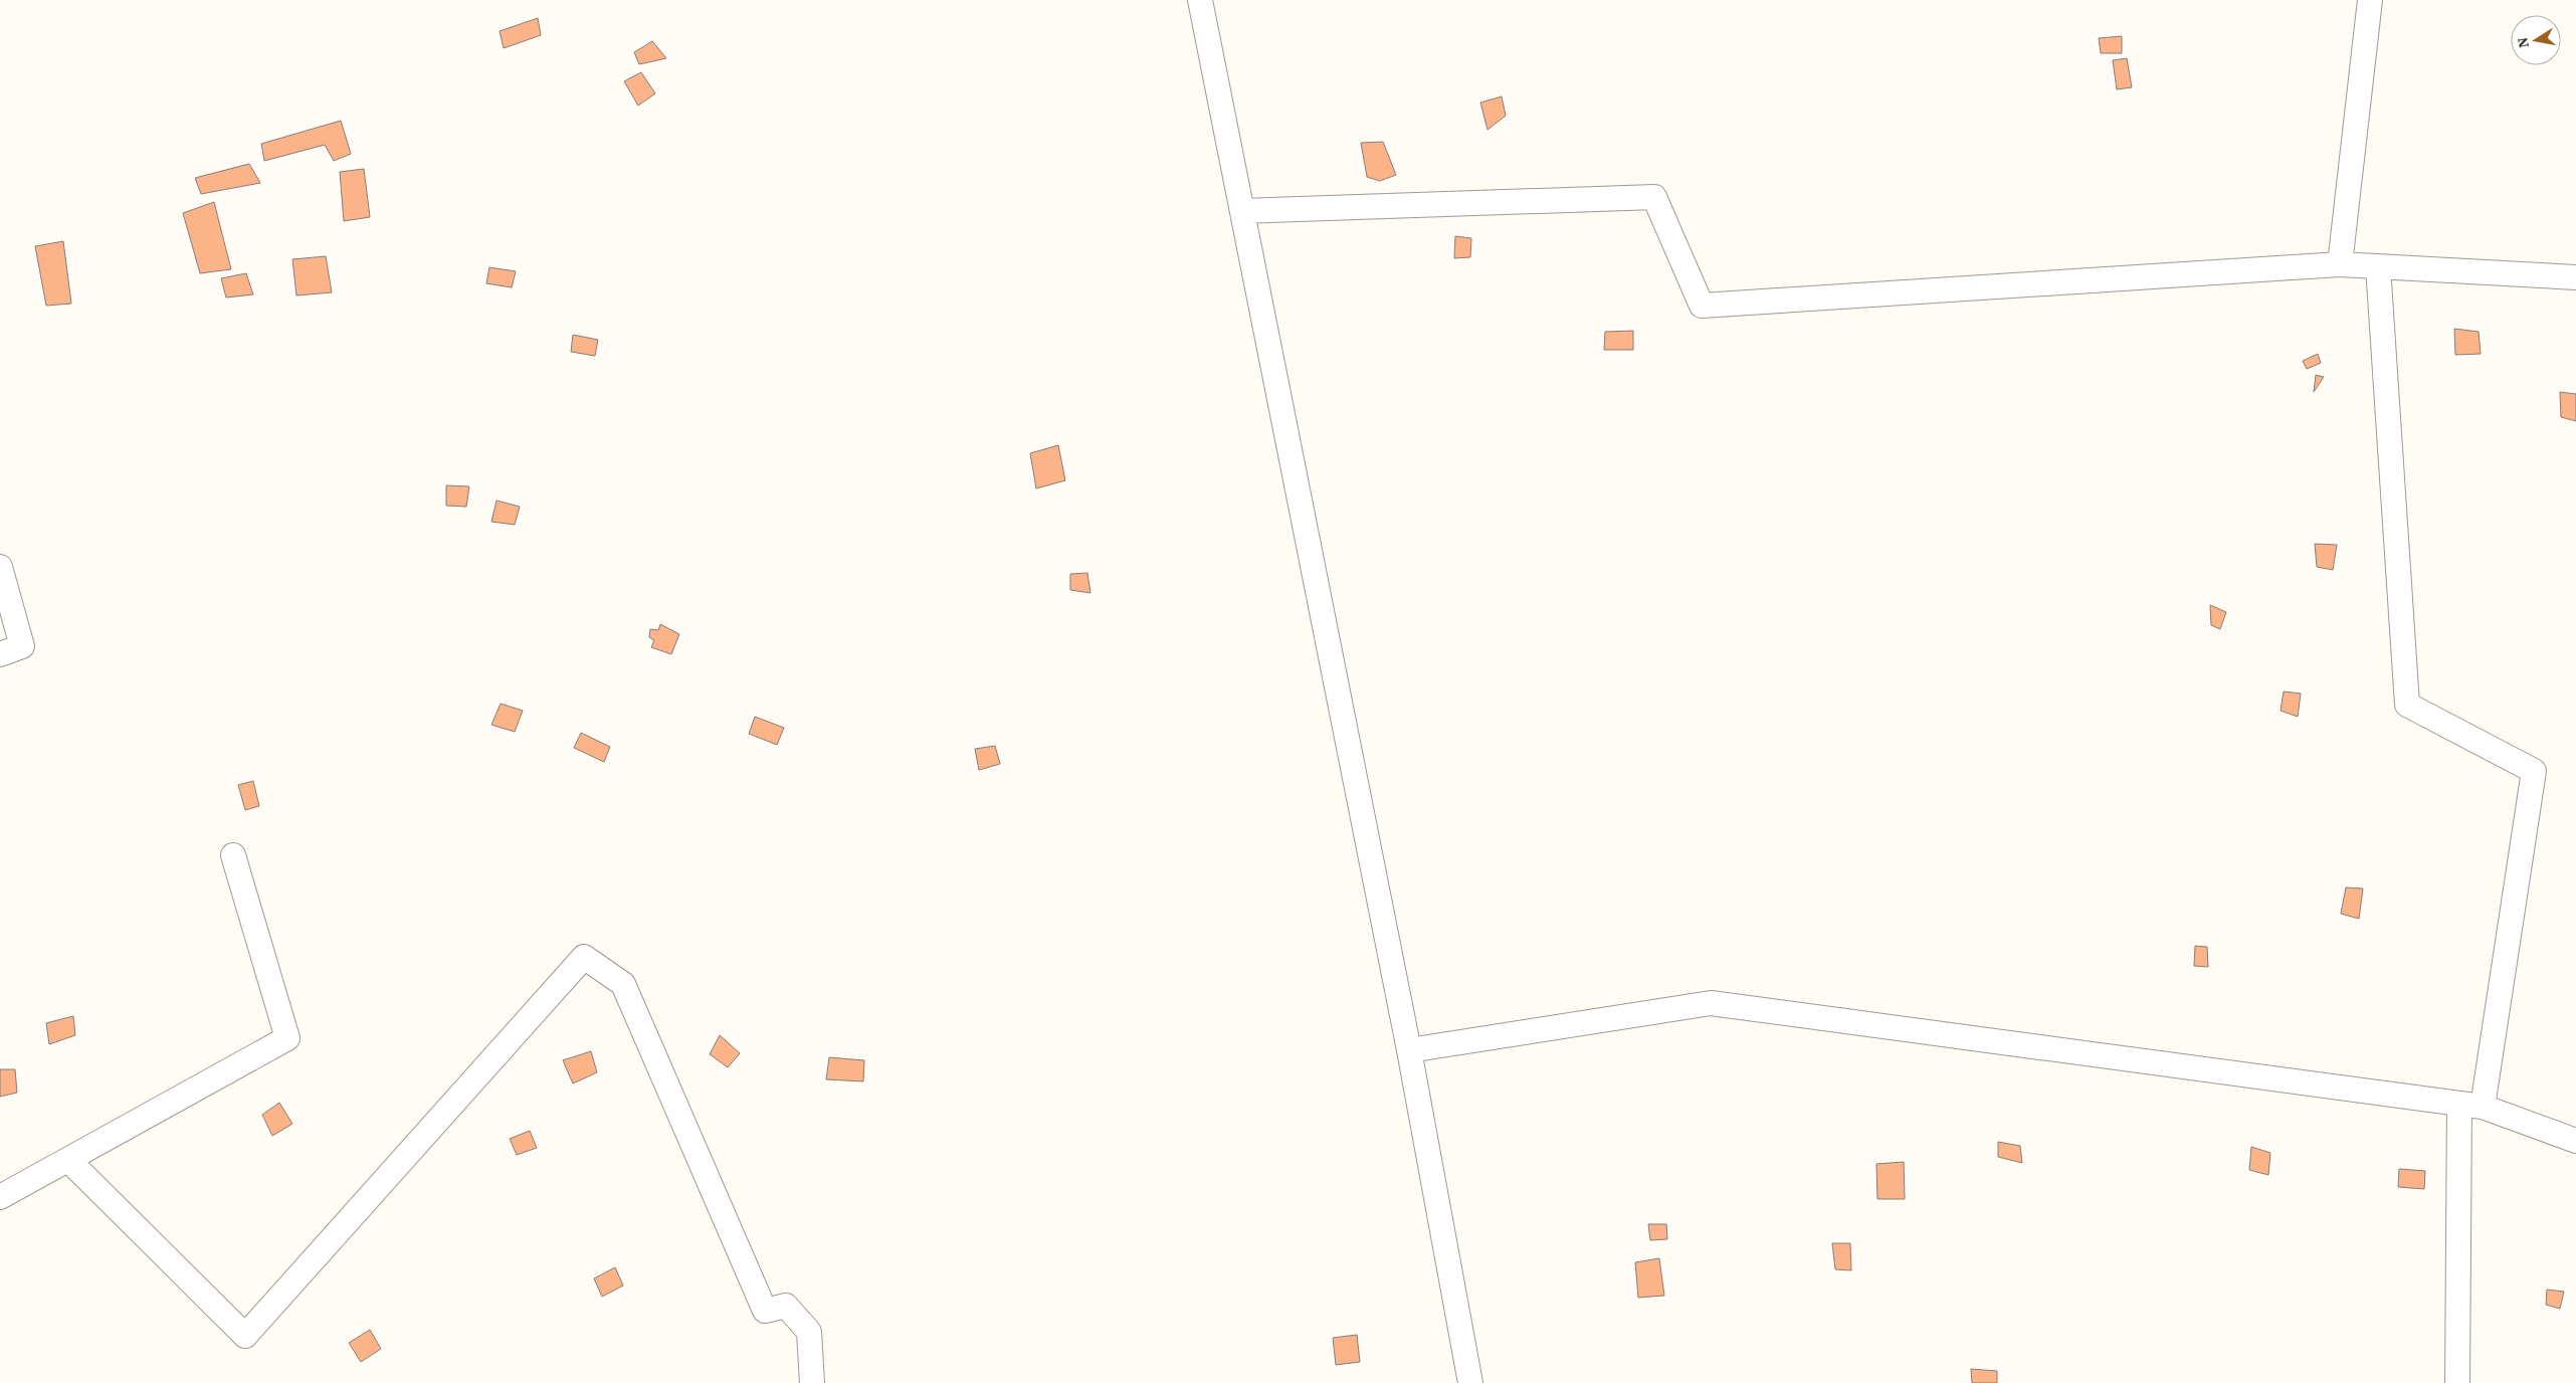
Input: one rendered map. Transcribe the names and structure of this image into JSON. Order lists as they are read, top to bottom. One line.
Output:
{"north":"left"}
